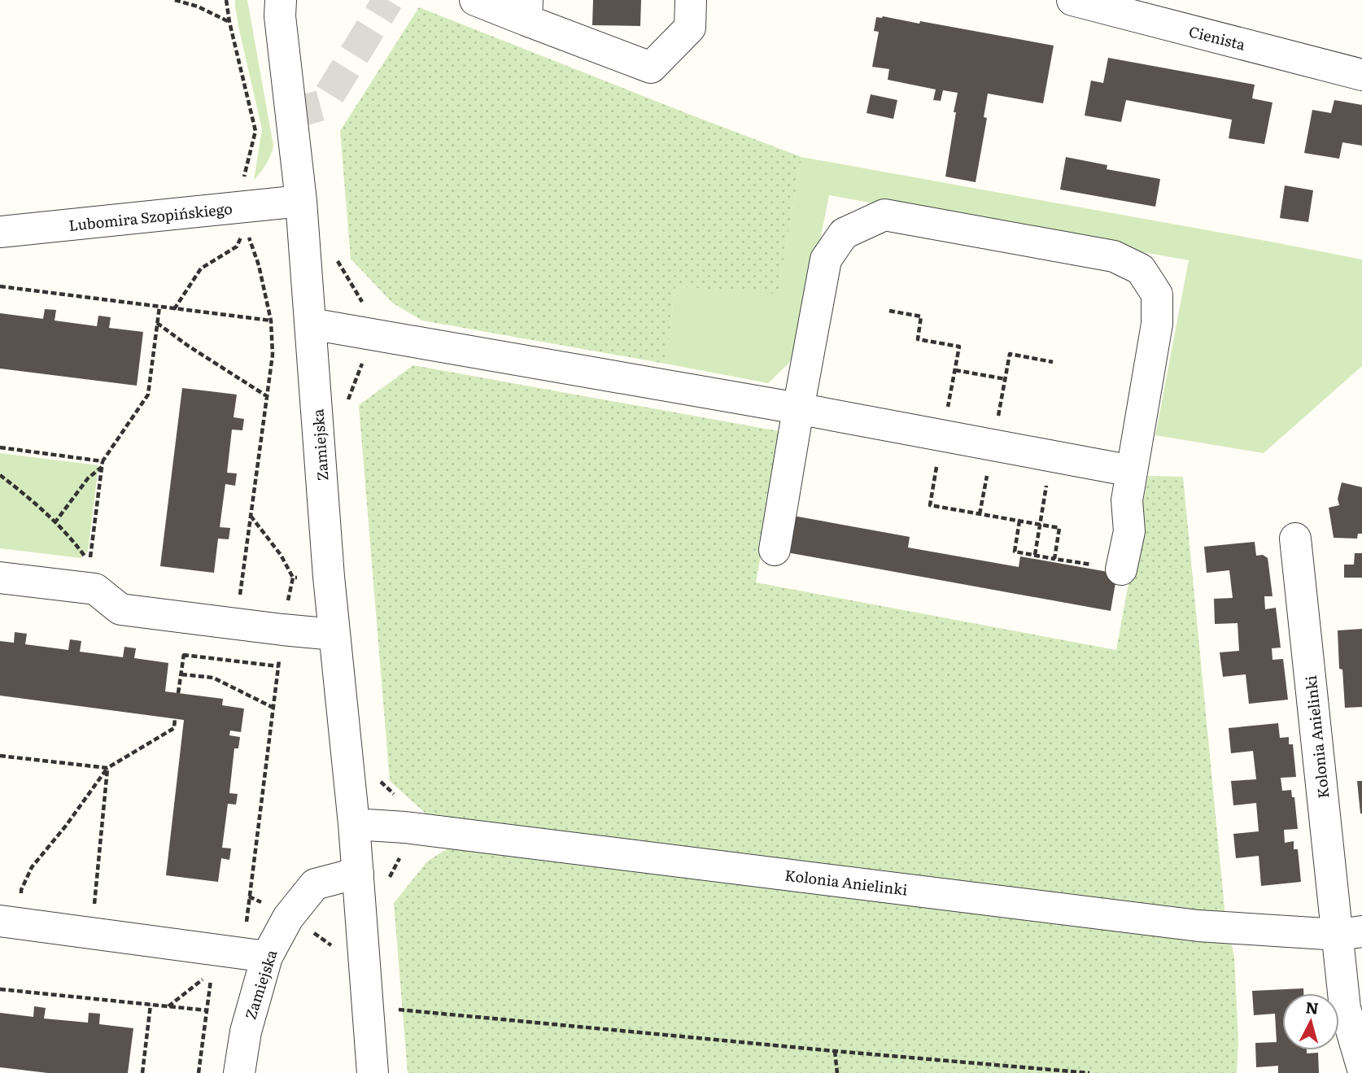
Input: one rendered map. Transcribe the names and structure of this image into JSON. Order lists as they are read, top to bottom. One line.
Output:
{"streets":{"street":["Cienista","Lubomira Szopińskiego","Zamiejska","Kolonia Anielinki"]},"crossings":[["Lubomira Szopińskiego","Zamiejska"],["Zamiejska","Kolonia Anielinki"]],"north":"top"}
